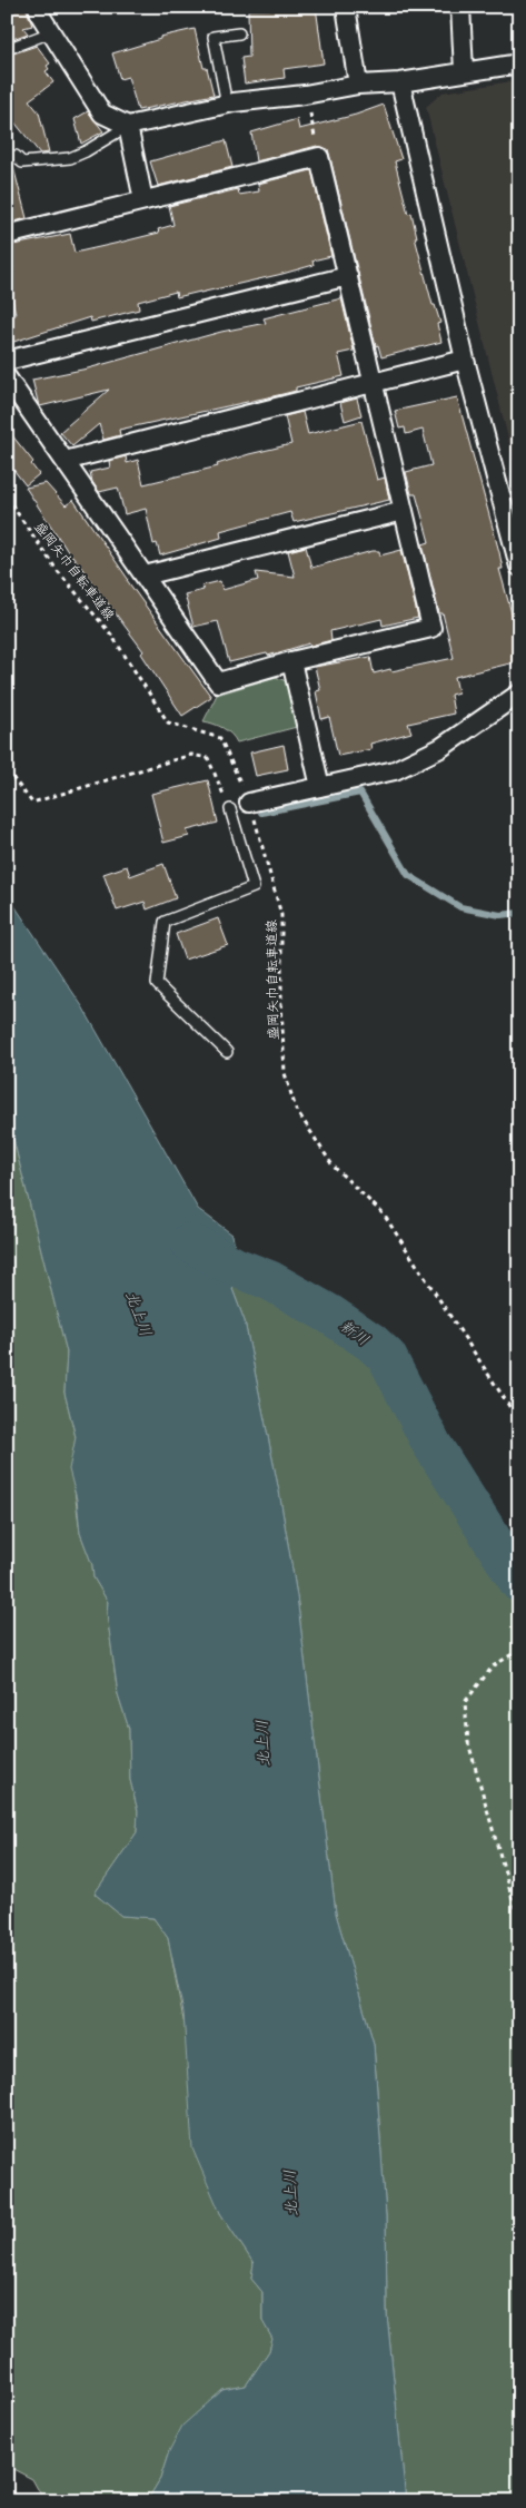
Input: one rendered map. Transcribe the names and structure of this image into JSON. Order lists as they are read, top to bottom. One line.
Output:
{"streets":{"path":["盛岡矢巾自転車道線"]},"water":["北上川","新川"]}
